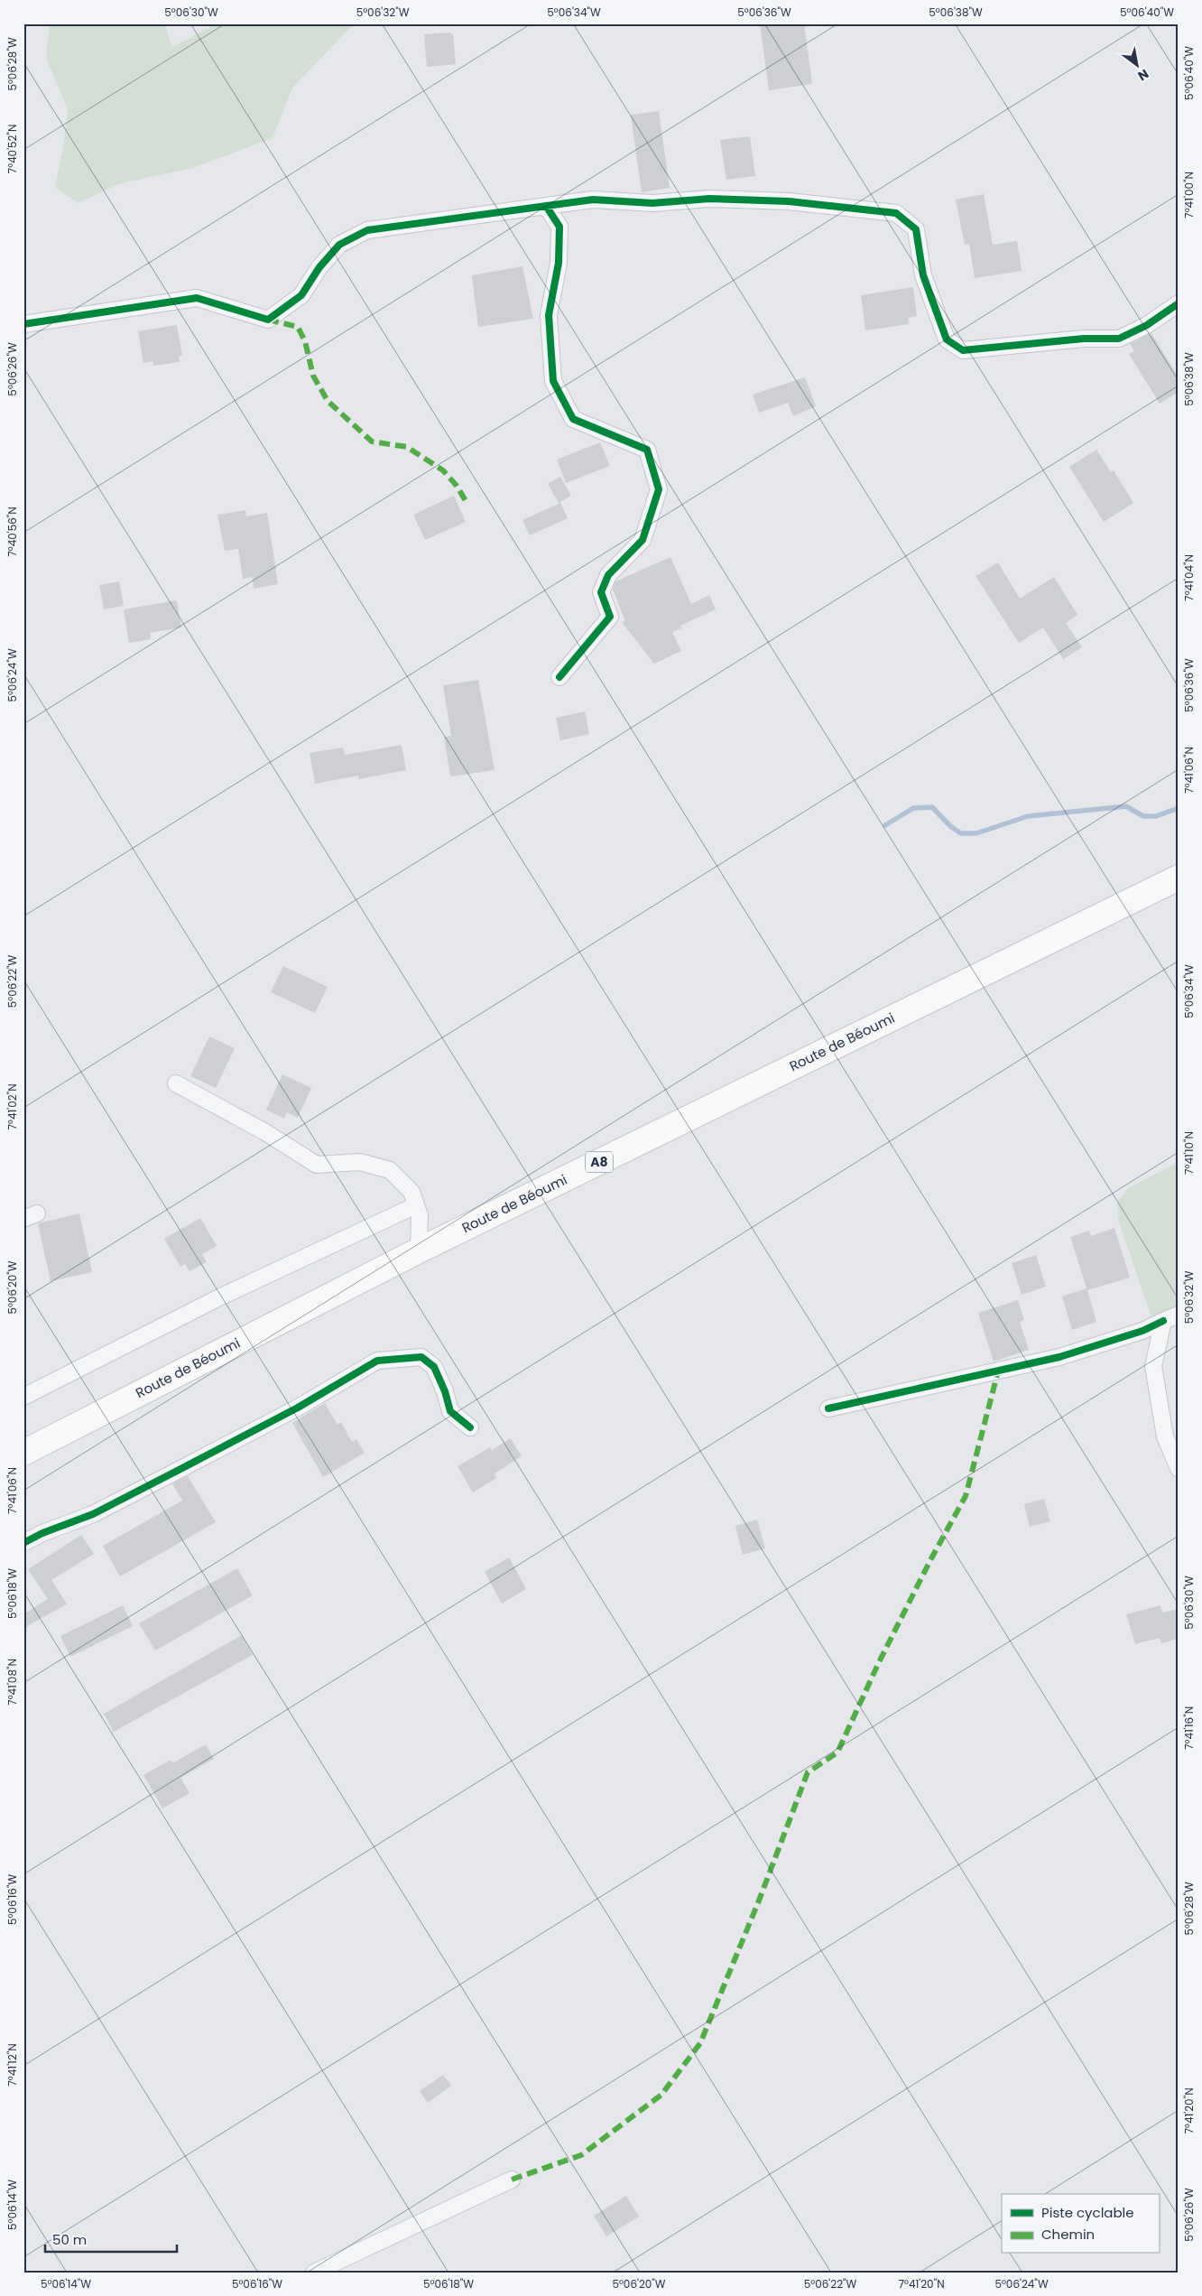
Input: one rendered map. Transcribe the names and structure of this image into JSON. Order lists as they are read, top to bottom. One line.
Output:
{"streets":{"main road":["Route de Béoumi","A8"]},"legend":["Piste cyclable","Chemin"],"scale_bar":"50 m","north":"bottom right","coordinates":["5°06'30\"W","5°06'32\"W","5°06'34\"W","5°06'36\"W","5°06'38\"W","5°06'40\"W","5°06'28\"W","7°40'52\"N","7°41'00\"N","5°06'26\"W","7°40'56\"N","7°41'04\"N","5°06'24\"W","7°41'06\"N","5°06'22\"W","7°41'02\"N","7°41'10\"N","5°06'20\"W","5°06'18\"W","7°41'08\"N","7°41'16\"N","5°06'16\"W","7°41'12\"N","7°41'20\"N","5°06'14\"W"]}
